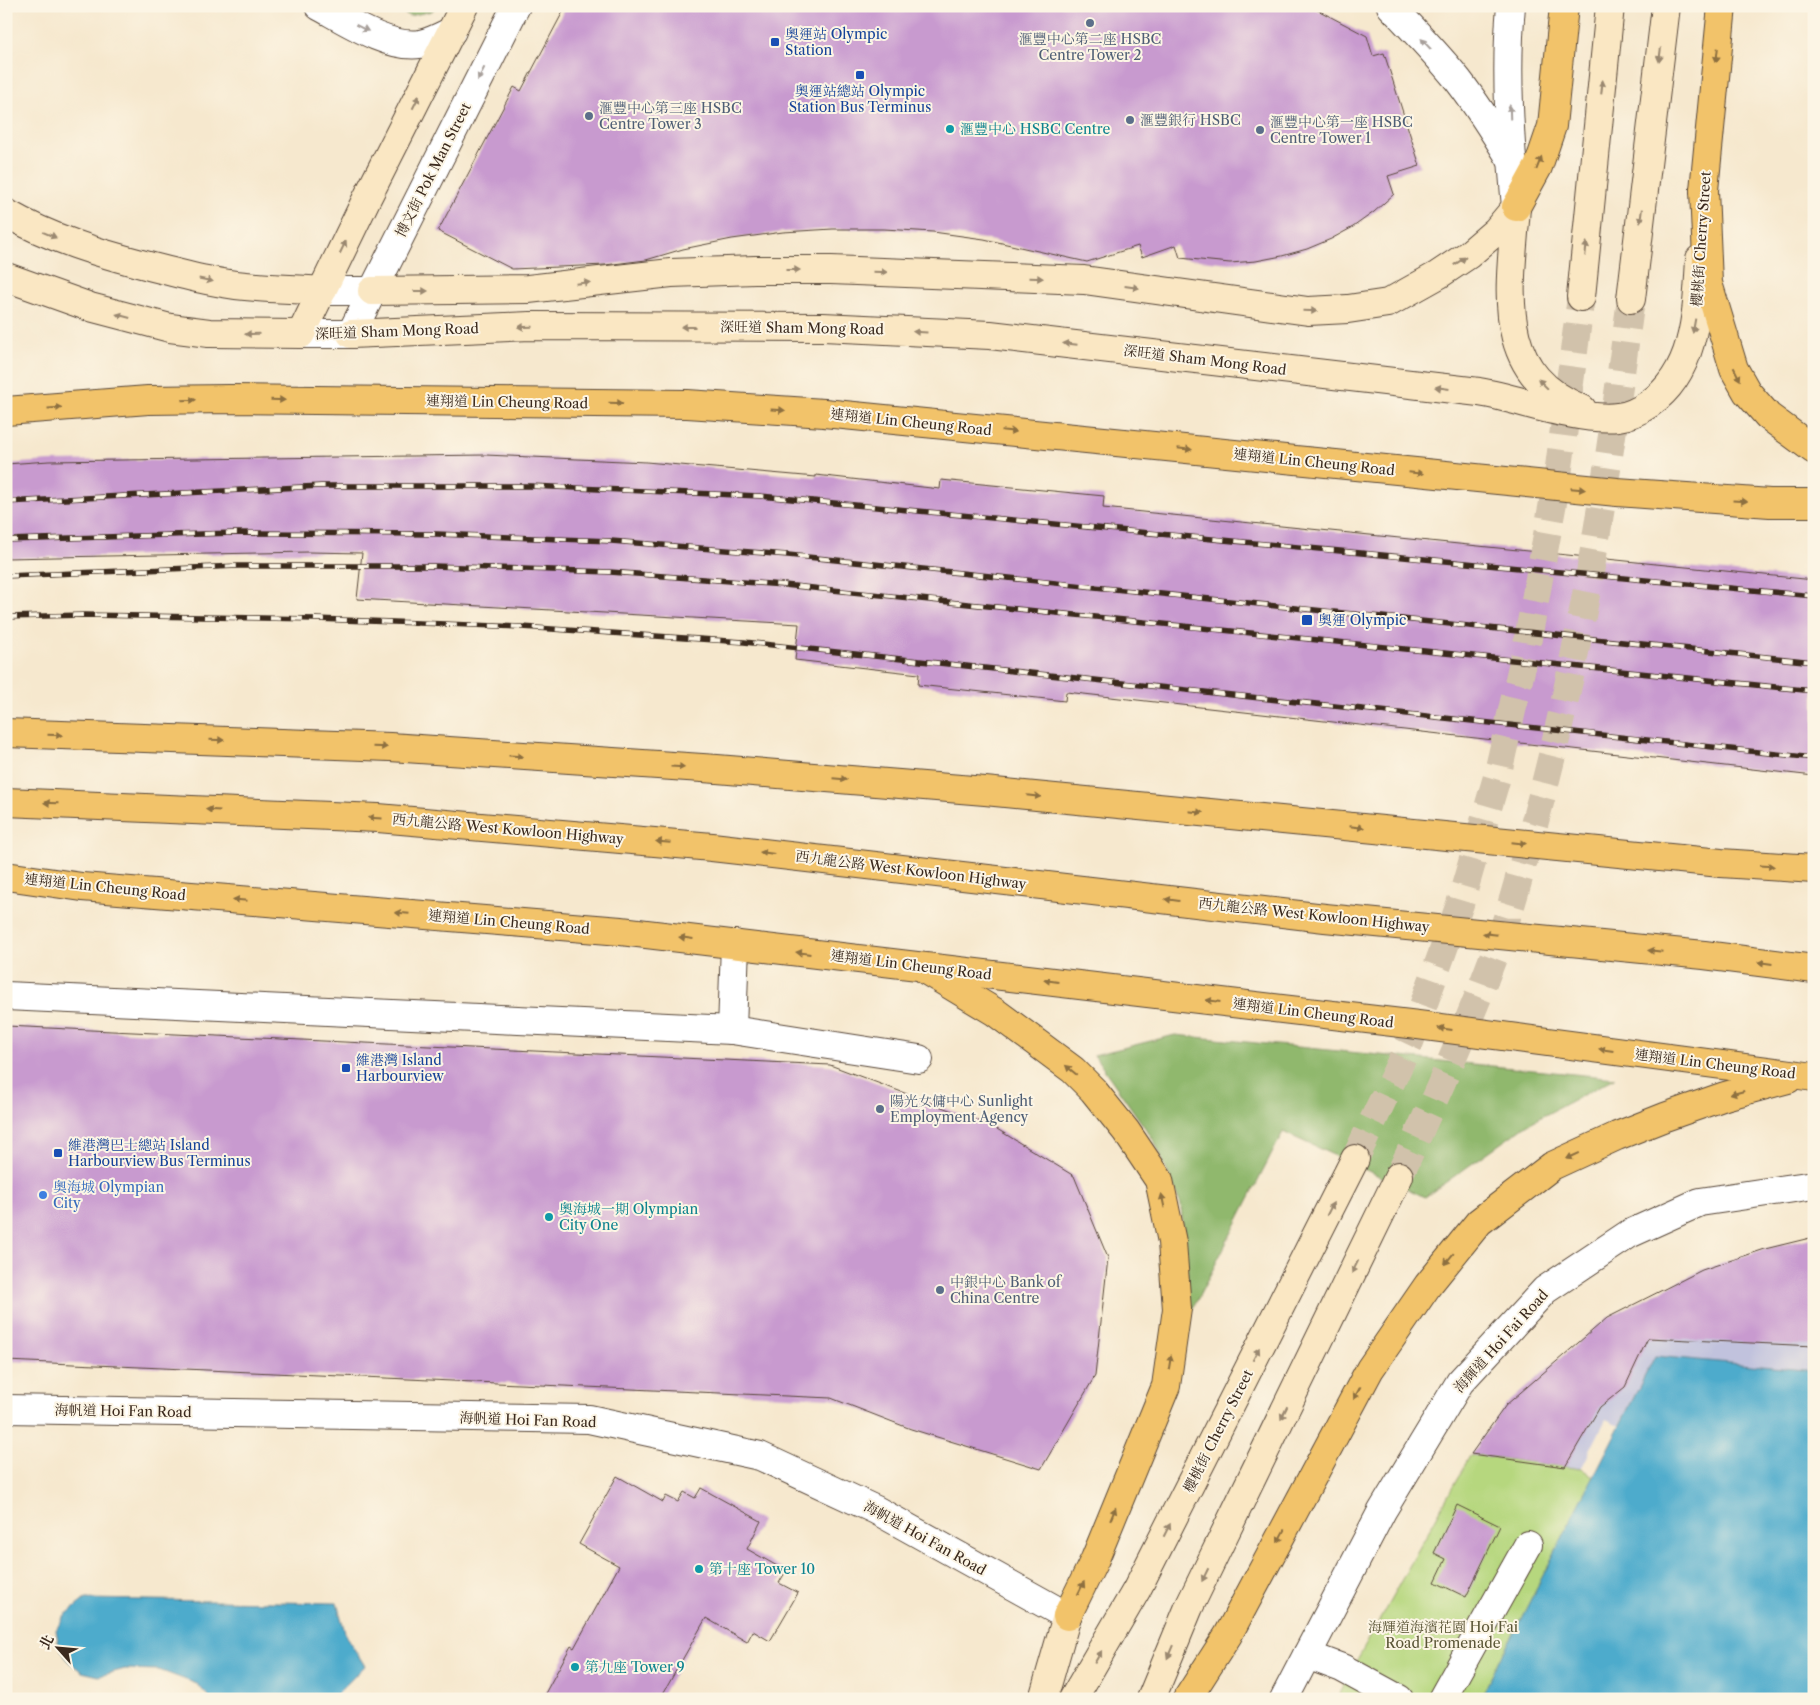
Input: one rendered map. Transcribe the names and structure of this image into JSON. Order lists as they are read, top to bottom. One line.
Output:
{"streets":{"main road":["櫻桃街 Cherry Street","深旺道 Sham Mong Road","連翔道 Lin Cheung Road","西九龍公路 West Kowloon Highway"],"street":["博文街 Pok Man Street","海輝道 Hoi Fai Road","海帆道 Hoi Fan Road"]},"crossings":[["博文街 Pok Man Street","深旺道 Sham Mong Road"],["櫻桃街 Cherry Street","深旺道 Sham Mong Road"]],"one_way":["博文街 Pok Man Street"],"parks":["海輝道海濱花園 Hoi Fai Road Promenade"],"places":{"other":["滙豐中心第二座 HSBC Centre Tower 2","滙豐中心第三座 HSBC Centre Tower 3","滙豐銀行 HSBC","滙豐中心 HSBC Centre","滙豐中心第一座 HSBC Centre Tower 1","陽光女傭中心 Sunlight Employment Agency","奧海城 Olympian City","奧海城一期 Olympian City One","中銀中心 Bank of China Centre","第十座 Tower 10","第九座 Tower 9"],"transit":["奧運站 Olympic Station","奧運站總站 Olympic Station Bus Terminus","奧運 Olympic","維港灣 Island Harbourview","維港灣巴士總站 Island Harbourview Bus Terminus"]},"north":"top left"}
